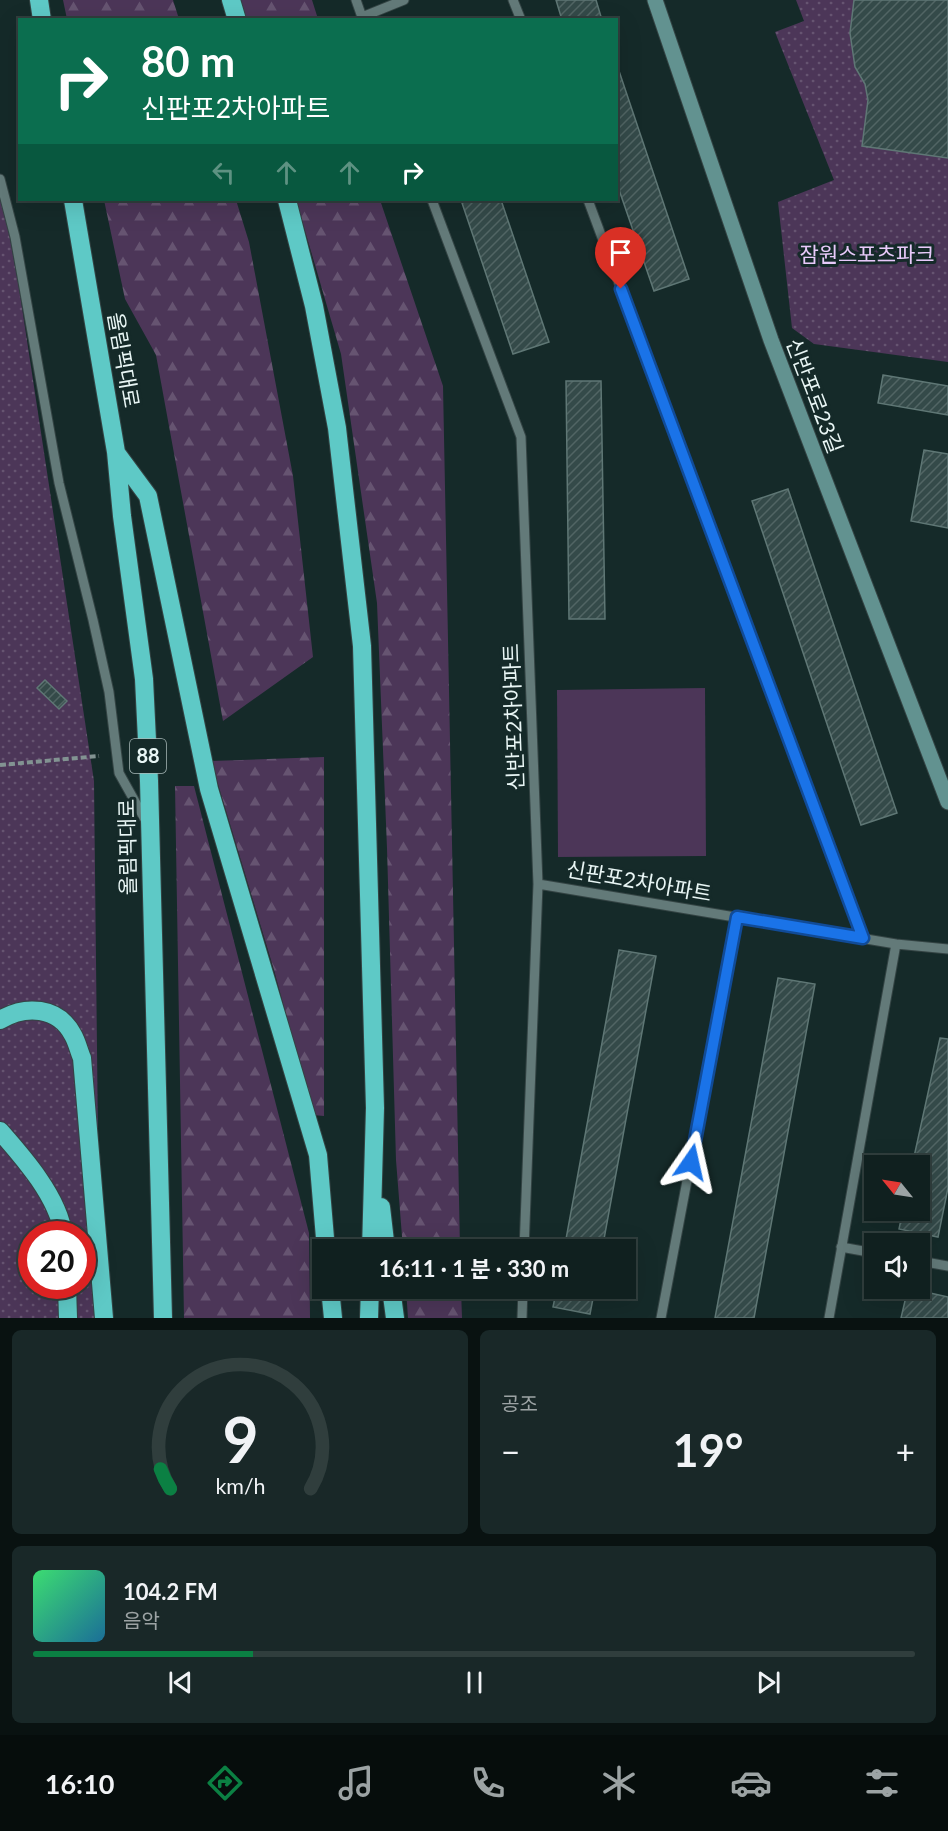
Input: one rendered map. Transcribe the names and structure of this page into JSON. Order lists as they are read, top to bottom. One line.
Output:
{"streets":{"highway":["올림픽대로","88"],"street":["신반포로23길"],"lane":["신반포2차아파트","신판포2차아파트"]},"crossings":[["신반포2차아파트","신판포2차아파트"]],"parks":["잠원스포츠파크"],"north":"top left","page":{"turn":["80 m","신판포2차아파트"],"limit":"20","trip":"16:11 · 1 분 · 330 m","tile":"공조","heat":["−","19°","+"],"song":["104.2 FM","음악"],"tabs":"16:10","gauge":["9","km/h"]}}
